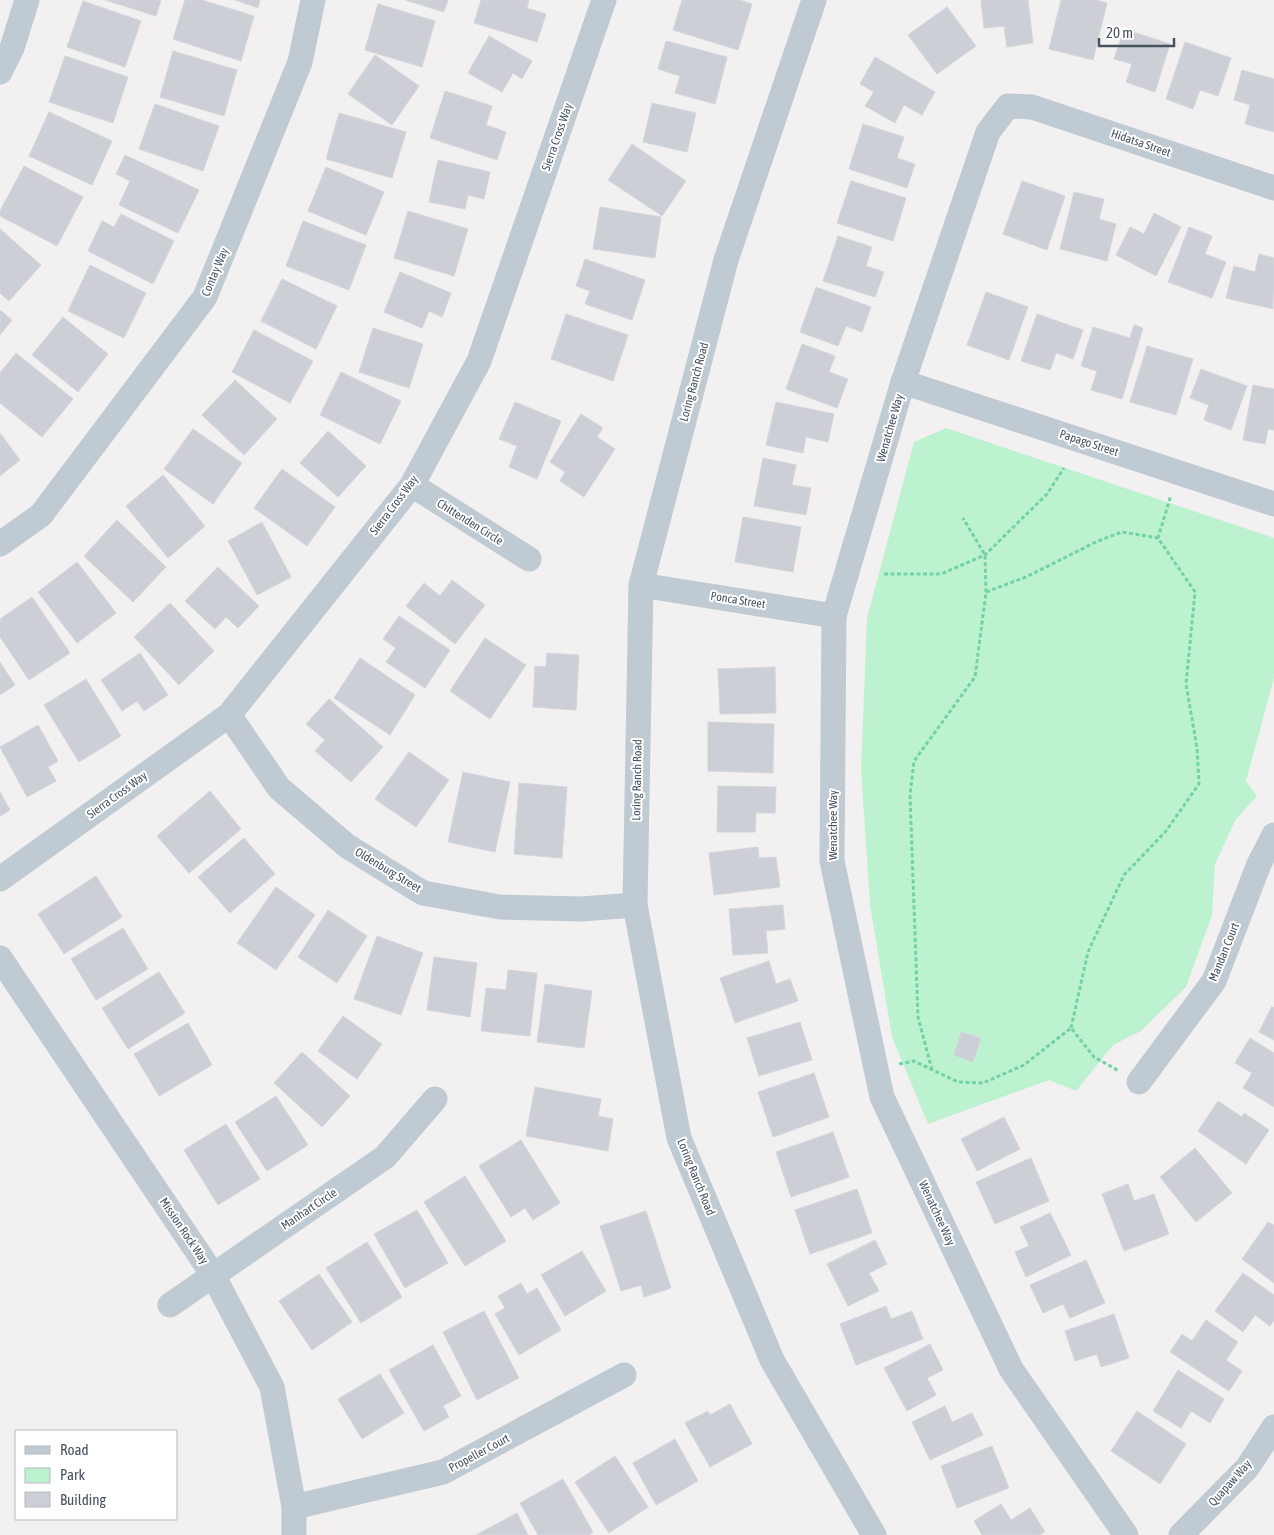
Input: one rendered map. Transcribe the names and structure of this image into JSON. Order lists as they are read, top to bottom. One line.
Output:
{"streets":{"street":["Sierra Cross Way","Hidatsa Street","Contay Way","Loring Ranch Road","Wenatchee Way","Papago Street","Chittenden Circle","Ponca Street","Oldenburg Street","Mandan Court","Manhart Circle","Mission Rock Way","Propeller Court","Quapaw Way"]},"crossings":[["Sierra Cross Way","Chittenden Circle"],["Sierra Cross Way","Oldenburg Street"],["Hidatsa Street","Wenatchee Way"],["Loring Ranch Road","Ponca Street"],["Loring Ranch Road","Oldenburg Street"],["Wenatchee Way","Papago Street"],["Wenatchee Way","Ponca Street"],["Manhart Circle","Mission Rock Way"],["Mission Rock Way","Propeller Court"]],"legend":["Road","Park","Building"],"scale_bar":"20 m"}
